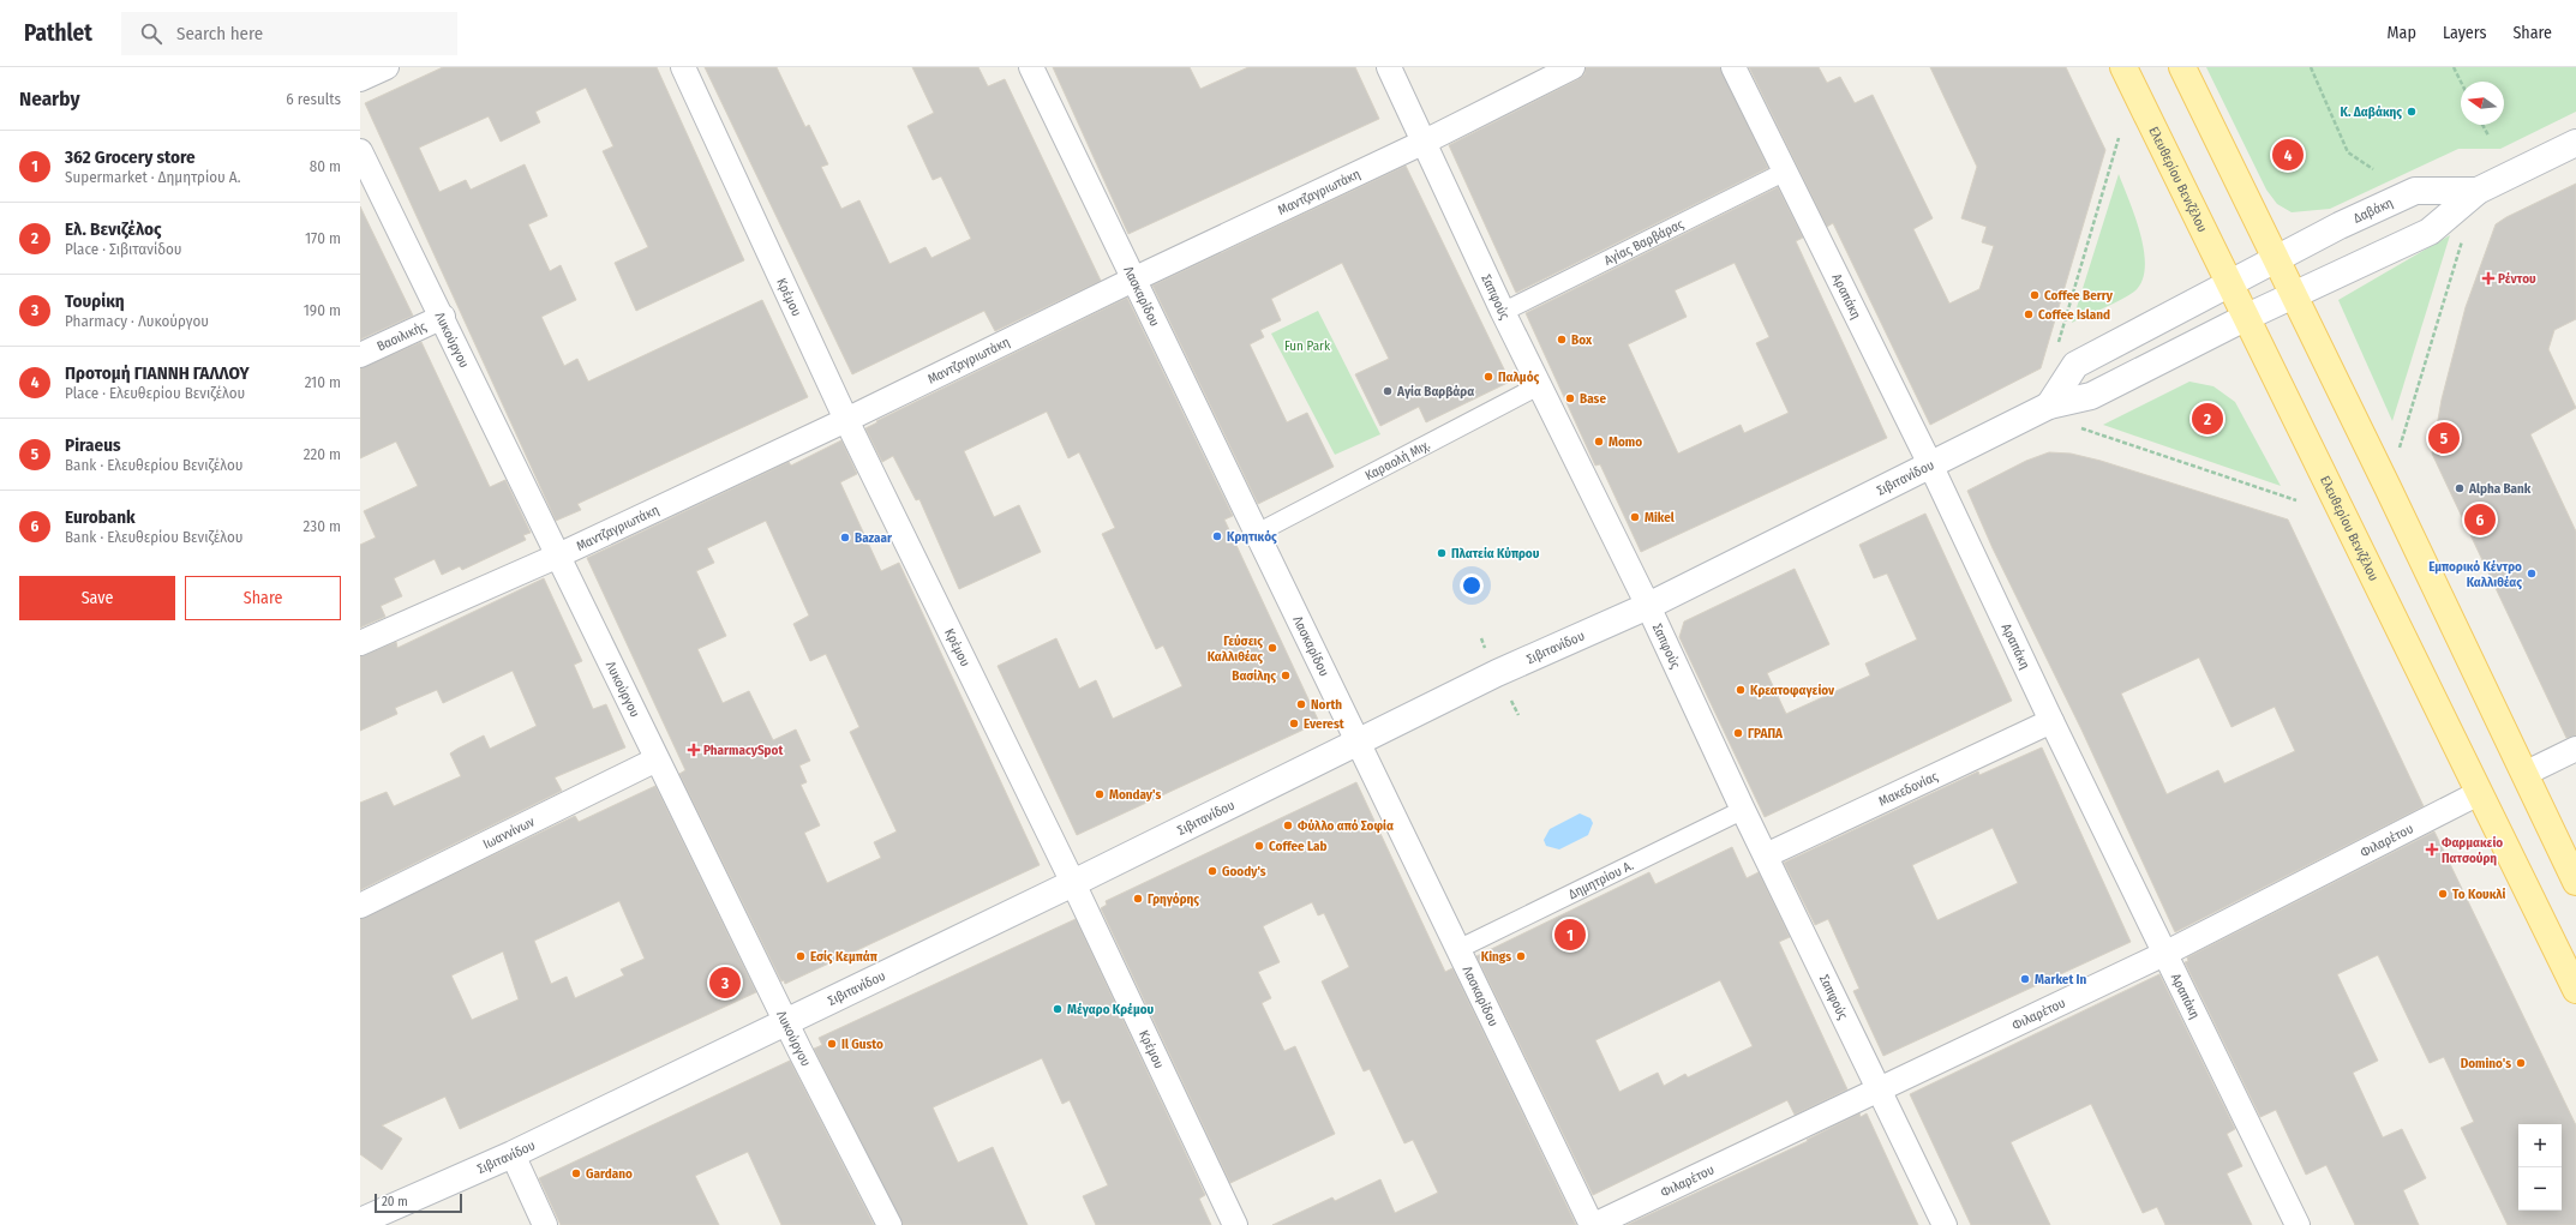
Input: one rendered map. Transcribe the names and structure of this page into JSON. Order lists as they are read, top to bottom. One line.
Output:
{"streets":{"main road":["Ελευθερίου Βενιζέλου","Δαβάκη","Σιβιτανίδου"],"street":["Μαντζαγριωτάκη","Αγίας Βαρβάρας","Κρέμου","Λασκαρίδου","Αραπάκη","Σαπφούς","Βασιλικής","Λυκούργου","Καραολή Μιχ.","Μακεδονίας","Ιωαννίνων","Φιλαρέτου","Δημητρίου Α."]},"crossings":[["Ελευθερίου Βενιζέλου","Σιβιτανίδου"],["Ελευθερίου Βενιζέλου","Φιλαρέτου"],["Μαντζαγριωτάκη","Κρέμου"],["Μαντζαγριωτάκη","Λασκαρίδου"],["Μαντζαγριωτάκη","Σαπφούς"],["Μαντζαγριωτάκη","Λυκούργου"],["Δαβάκη","Σιβιτανίδου"],["Αγίας Βαρβάρας","Αραπάκη"],["Αγίας Βαρβάρας","Σαπφούς"],["Κρέμου","Σιβιτανίδου"],["Λασκαρίδου","Καραολή Μιχ."],["Λασκαρίδου","Σιβιτανίδου"],["Λασκαρίδου","Φιλαρέτου"],["Λασκαρίδου","Δημητρίου Α."],["Αραπάκη","Σιβιτανίδου"],["Αραπάκη","Μακεδονίας"],["Αραπάκη","Φιλαρέτου"],["Σαπφούς","Καραολή Μιχ."],["Σαπφούς","Σιβιτανίδου"],["Σαπφούς","Μακεδονίας"],["Σαπφούς","Φιλαρέτου"],["Σαπφούς","Δημητρίου Α."],["Βασιλικής","Λυκούργου"],["Λυκούργου","Σιβιτανίδου"],["Λυκούργου","Ιωαννίνων"]],"parks":["Fun Park"],"places":{"other":["Κ. Δαβάκης","Coffee Berry","Coffee Island","Box","Παλμός","Αγία Βαρβάρα","Base","Μomo","Alpha Bank","Mikel","Κρητικός","Bazaar","Πλατεία Κύπρου","Εμπορικό Κέντρο Καλλιθέας","Γεύσεις Καλλιθέας","Βασίλης","Κρεατοφαγείον","North","Everest","ΓΡΑΠΑ","Monday's","Φύλλο από Σοφία","Coffee Lab","Goody's","Το Κουκλί","Γρηγόρης","Εσίς Κεμπάπ","Kings","Market In","Μέγαρο Κρέμου","Il Gusto","Domino's","Gardano"],"health":["Ρέντου","PharmacySpot","Φαρμακείο Πατσούρη"]},"scale_bar":"20 m","north":"left","page":{"header":"Pathlet","search":"Search here","nav":["Map","Layers","Share"],"heading":["Nearby","6 results"],"list":[{"mark":"1","name":"362 Grocery store","note":"Supermarket · Δημητρίου Α.","value":"80 m"},{"mark":"2","name":"Ελ. Βενιζέλος","note":"Place · Σιβιτανίδου","value":"170 m"},{"mark":"3","name":"Τουρίκη","note":"Pharmacy · Λυκούργου","value":"190 m"},{"mark":"4","name":"Προτομή ΓΙΑΝΝΗ ΓΑΛΛΟΥ","note":"Place · Ελευθερίου Βενιζέλου","value":"210 m"},{"mark":"5","name":"Piraeus","note":"Bank · Ελευθερίου Βενιζέλου","value":"220 m"},{"mark":"6","name":"Eurobank","note":"Bank · Ελευθερίου Βενιζέλου","value":"230 m"}],"pins":["4","2","5","6","1","3"],"buttons":["Save","Share"],"map_buttons":["+","−"],"scale":"20 m"}}
